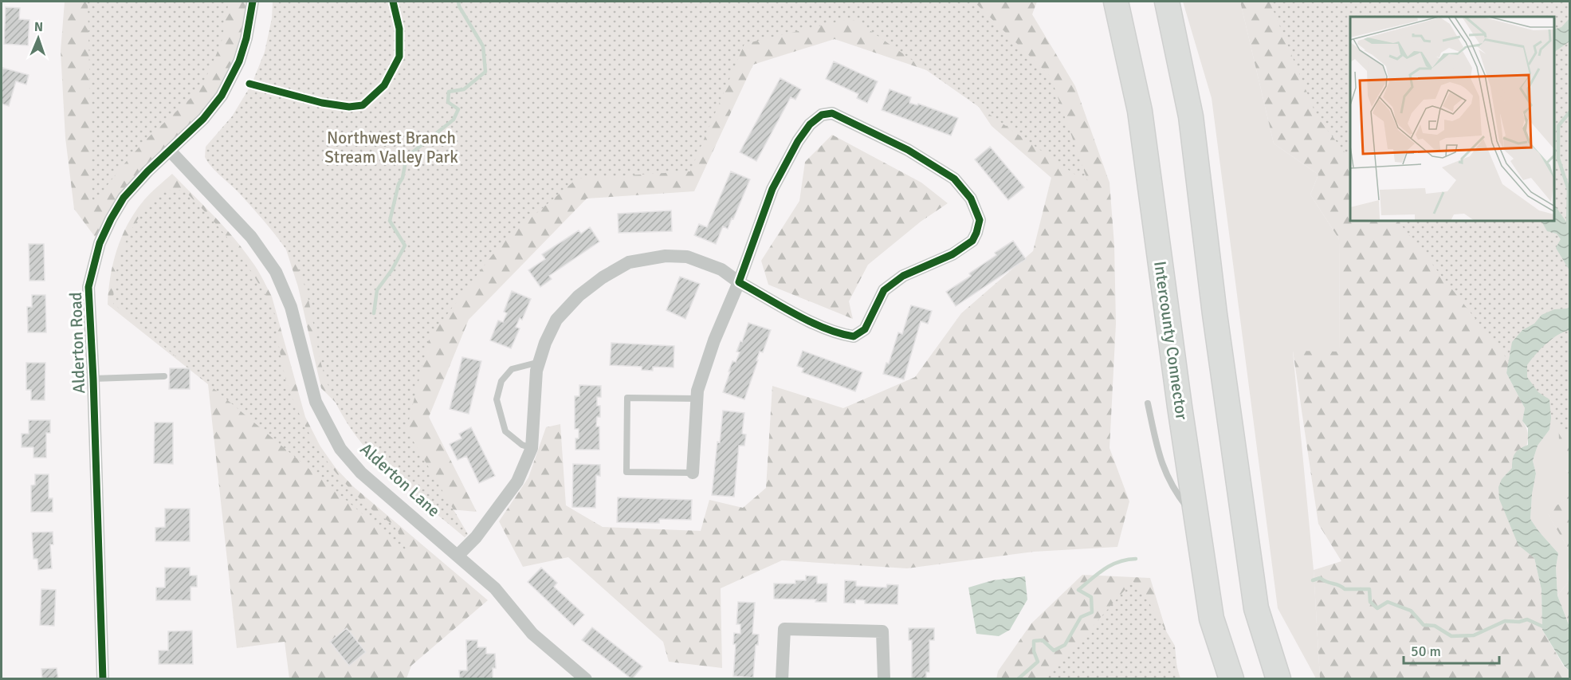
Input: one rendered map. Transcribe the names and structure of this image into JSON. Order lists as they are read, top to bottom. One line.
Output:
{"streets":{"highway":["Intercounty Connector"],"street":["Alderton Road","Alderton Lane"]},"crossings":[["Alderton Road","Alderton Lane"]],"parks":["Northwest Branch Stream Valley Park"],"scale_bar":"50 m","north":"top"}
